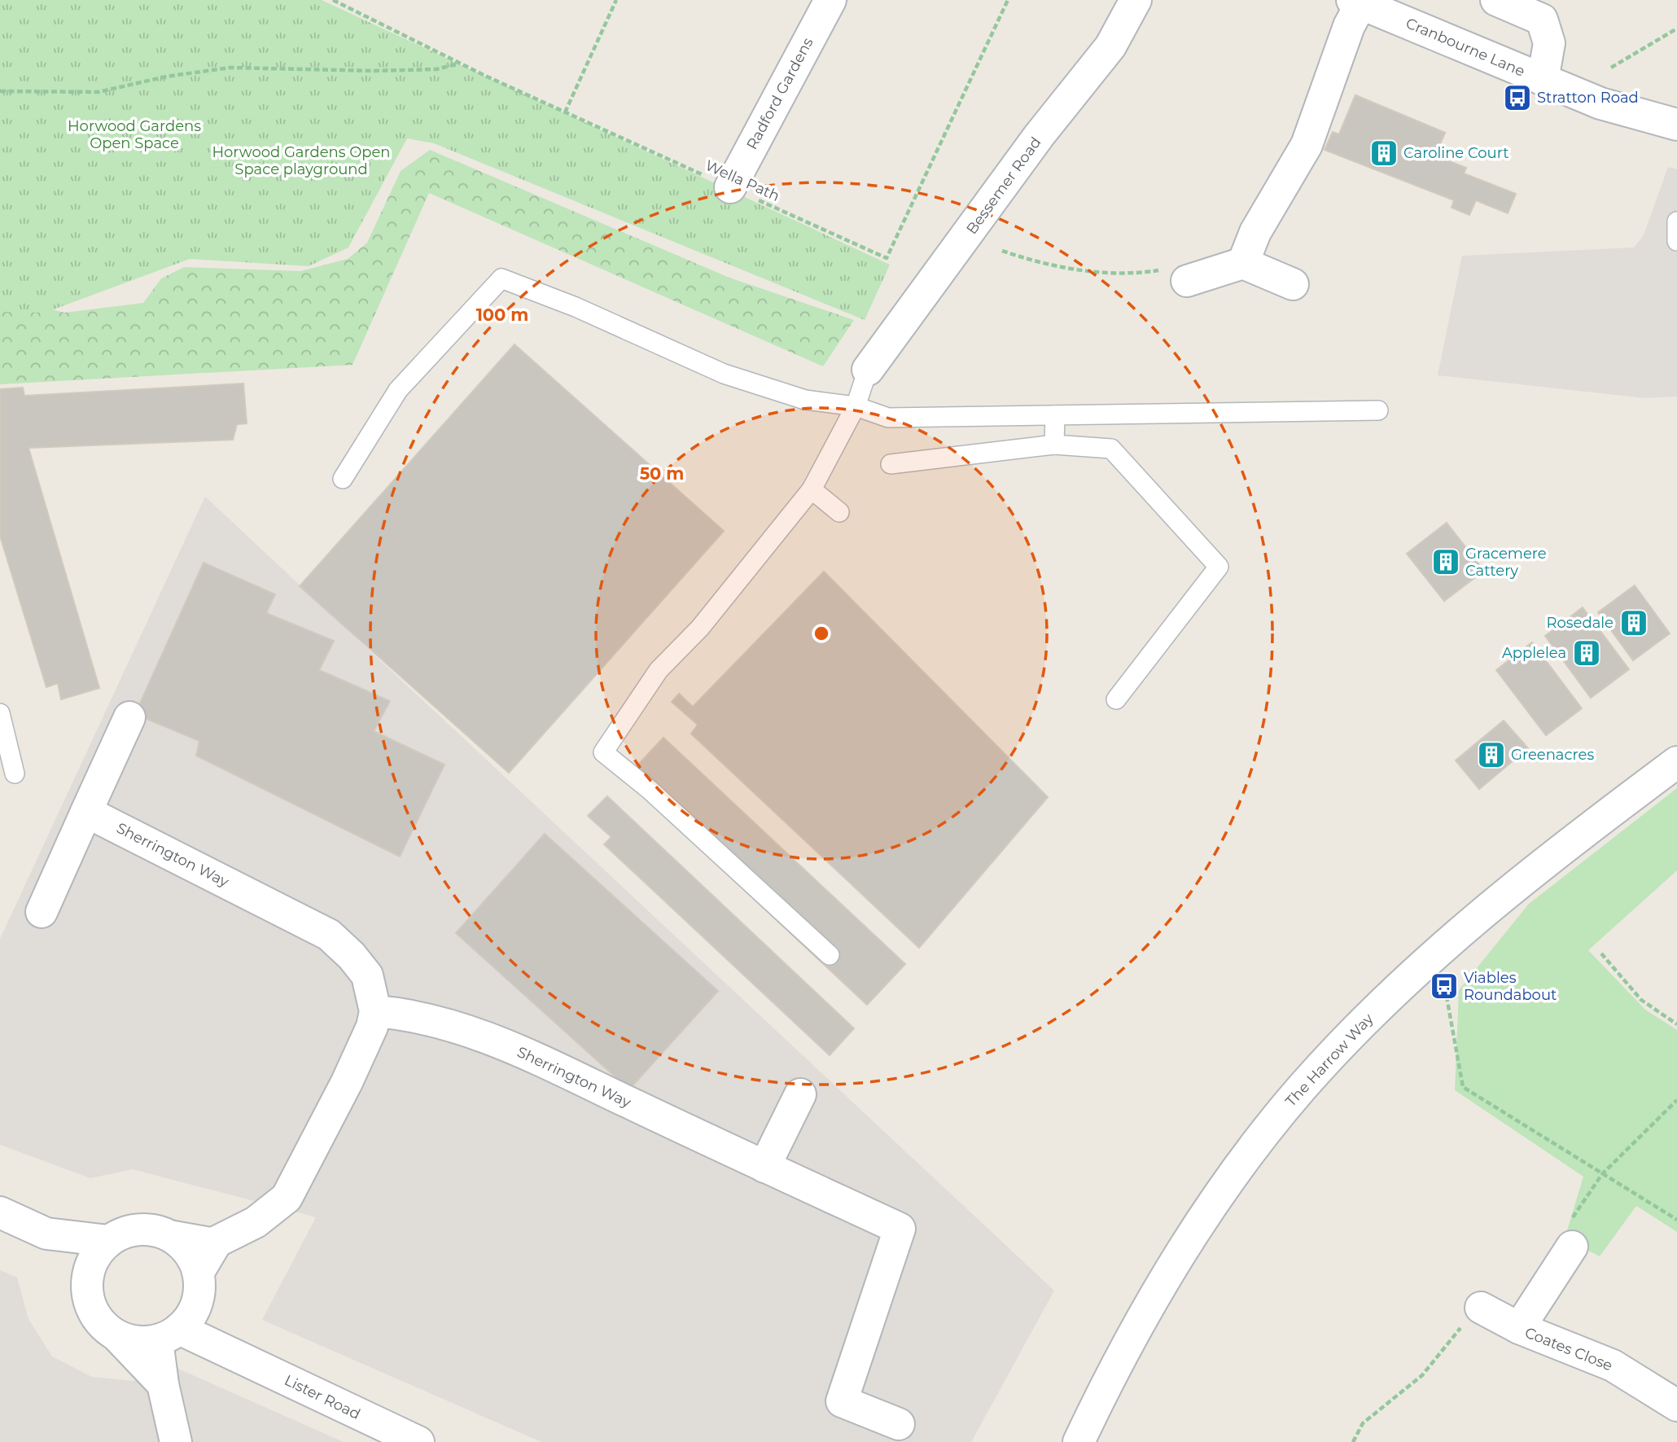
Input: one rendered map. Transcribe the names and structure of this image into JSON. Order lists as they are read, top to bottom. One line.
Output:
{"streets":{"street":["Cranbourne Lane","Radford Gardens","Bessemer Road","Sherrington Way","The Harrow Way","Coates Close","Lister Road"],"path":["Wella Path"]},"crossings":[["Radford Gardens","Wella Path"]],"parks":["Horwood Gardens Open Space","Horwood Gardens Open Space playground"],"places":{"bus stop":["Stratton Road","Viables Roundabout"],"building":["Caroline Court","Gracemere Cattery","Rosedale","Applelea","Greenacres"]},"rings":["100 m","50 m"]}
